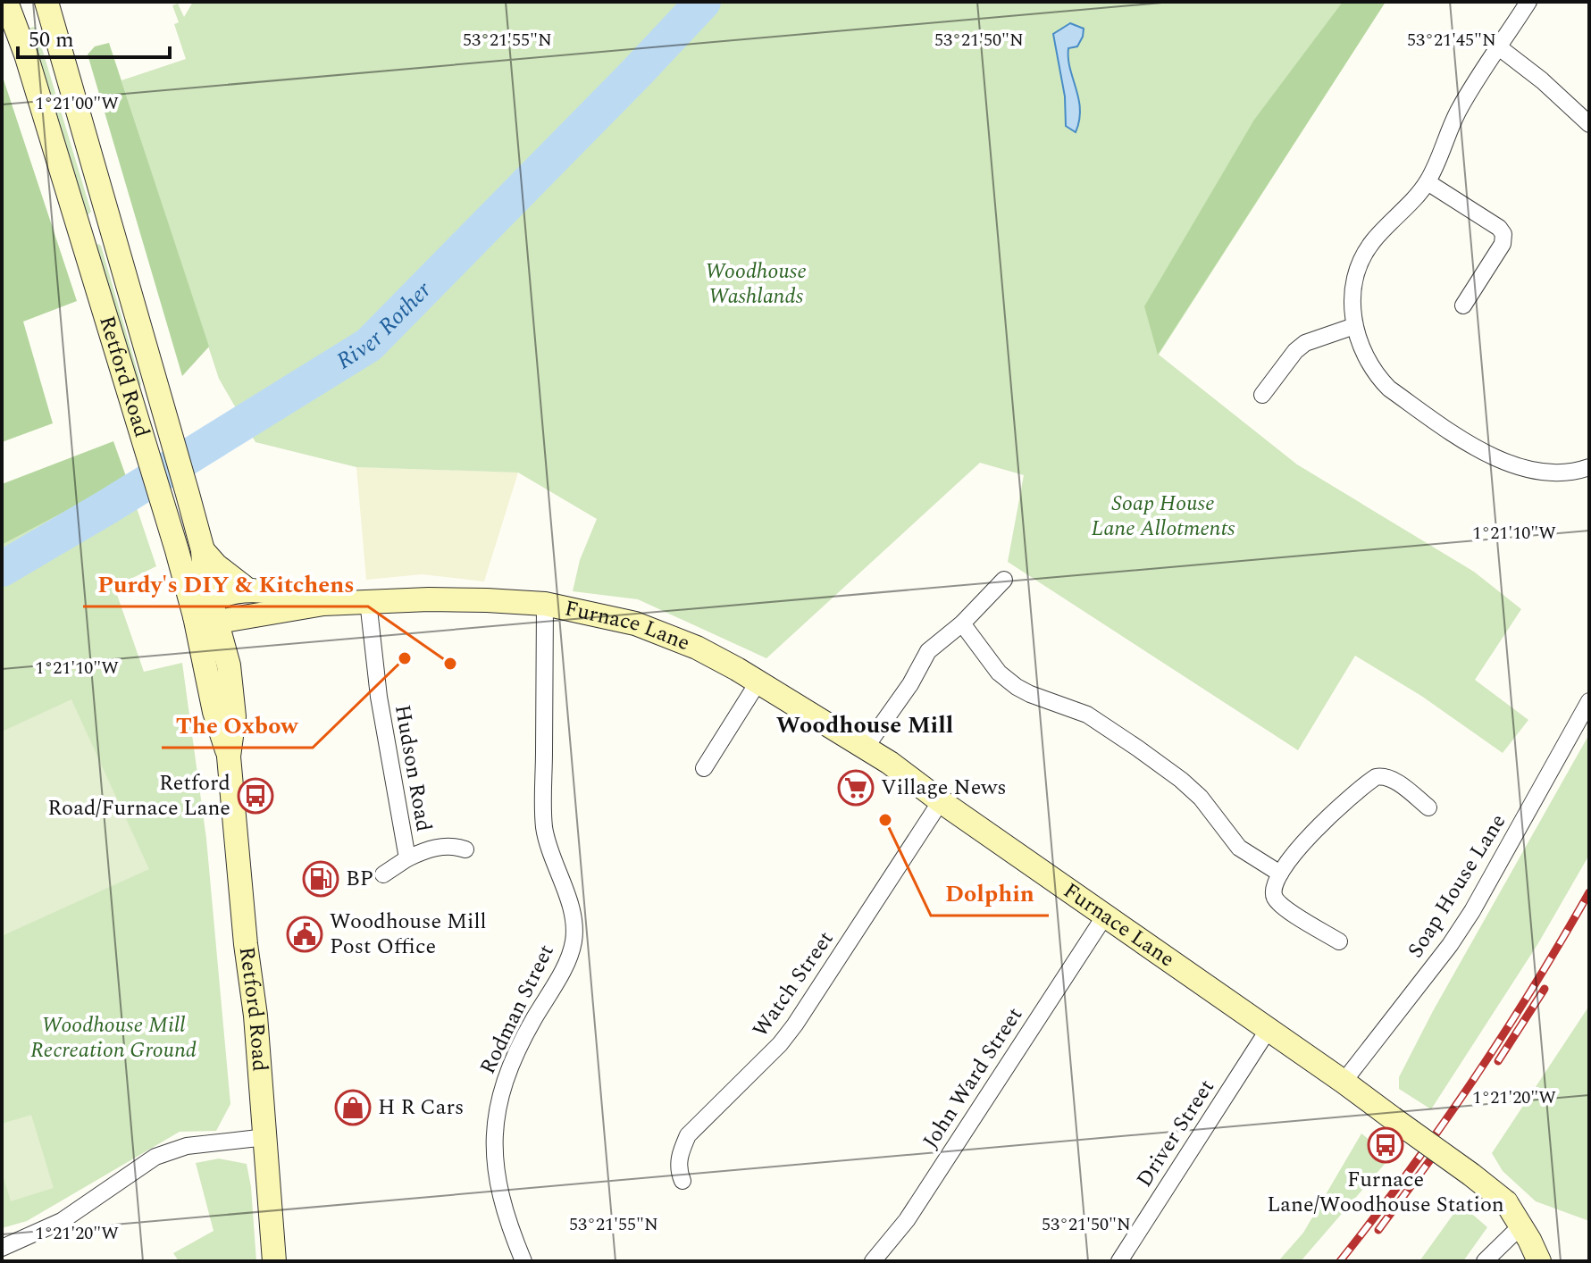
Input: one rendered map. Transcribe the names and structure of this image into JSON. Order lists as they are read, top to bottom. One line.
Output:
{"streets":{"main road":["Retford Road","Furnace Lane"],"street":["Hudson Road","Soap House Lane","Watch Street","Rodman Street","John Ward Street","Driver Street"]},"crossings":[["Retford Road","Furnace Lane"],["Furnace Lane","Hudson Road"],["Furnace Lane","Soap House Lane"],["Furnace Lane","Watch Street"],["Furnace Lane","Rodman Street"],["Furnace Lane","John Ward Street"],["Furnace Lane","Driver Street"]],"districts":["Woodhouse Mill"],"water":["River Rother"],"parks":["Woodhouse Washlands","Soap House Lane Allotments","Woodhouse Mill Recreation Ground"],"places":{"other":["The Oxbow","Purdy's DIY & Kitchens","Dolphin"],"supermarket":["Village News"],"bus stop":["Retford Road/Furnace Lane","Furnace Lane/Woodhouse Station"],"fuel station":["BP"],"public building":["Woodhouse Mill Post Office"],"shop":["H R Cars"]},"scale_bar":"50 m","coordinates":["53°21'55\"N","53°21'50\"N","53°21'45\"N","1°21'00\"W","1°21'10\"W","1°21'20\"W"]}
